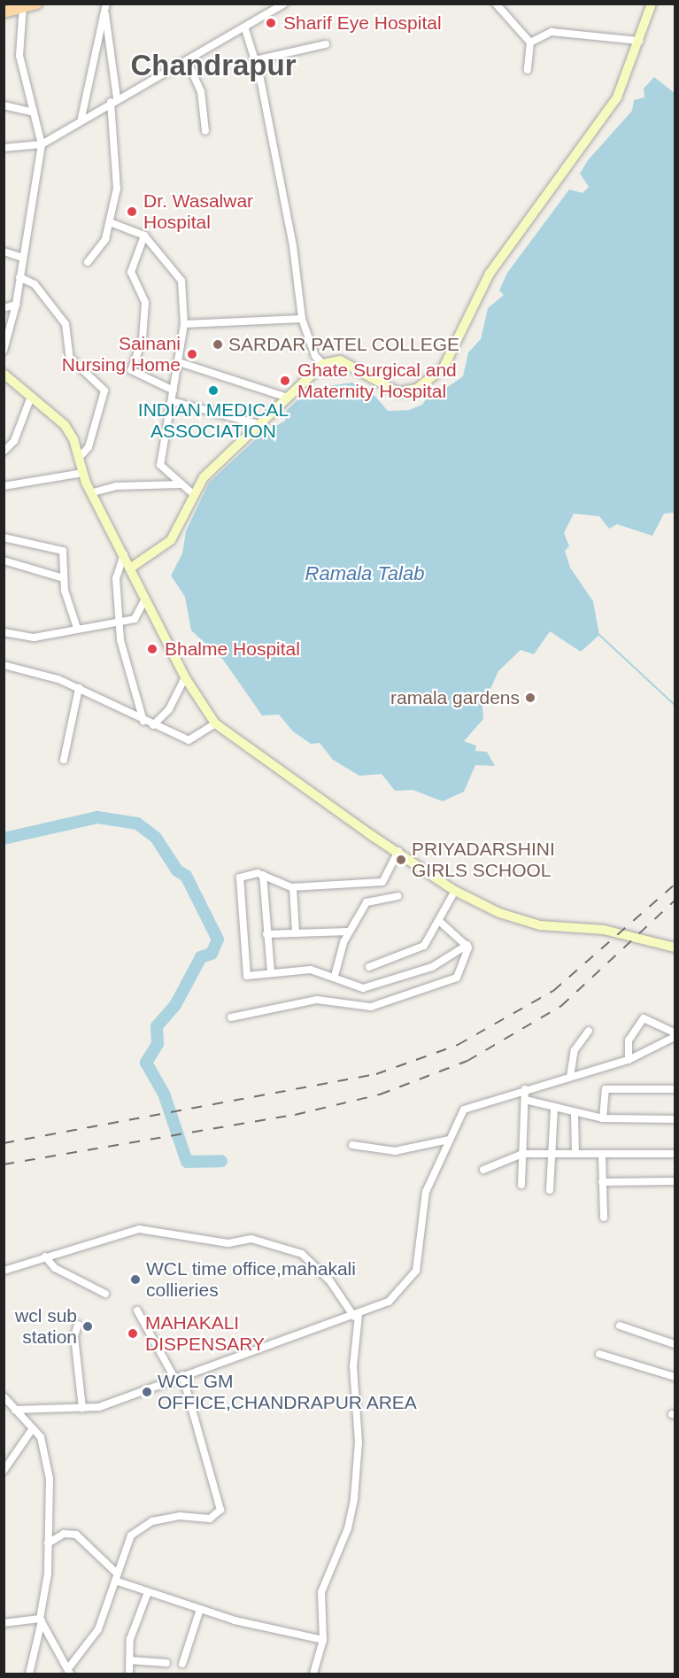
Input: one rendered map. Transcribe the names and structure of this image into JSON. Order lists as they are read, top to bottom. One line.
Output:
{"districts":["Chandrapur"],"water":["Ramala Talab"],"places":["Sharif Eye Hospital","Dr. Wasalwar Hospital","SARDAR PATEL COLLEGE","Sainani Nursing Home","Ghate Surgical and Maternity Hospital","INDIAN MEDICAL ASSOCIATION","Bhalme Hospital","ramala gardens","PRIYADARSHINI GIRLS SCHOOL","WCL time office,mahakali collieries","wcl sub station","MAHAKALI DISPENSARY","WCL GM OFFICE,CHANDRAPUR AREA"]}
